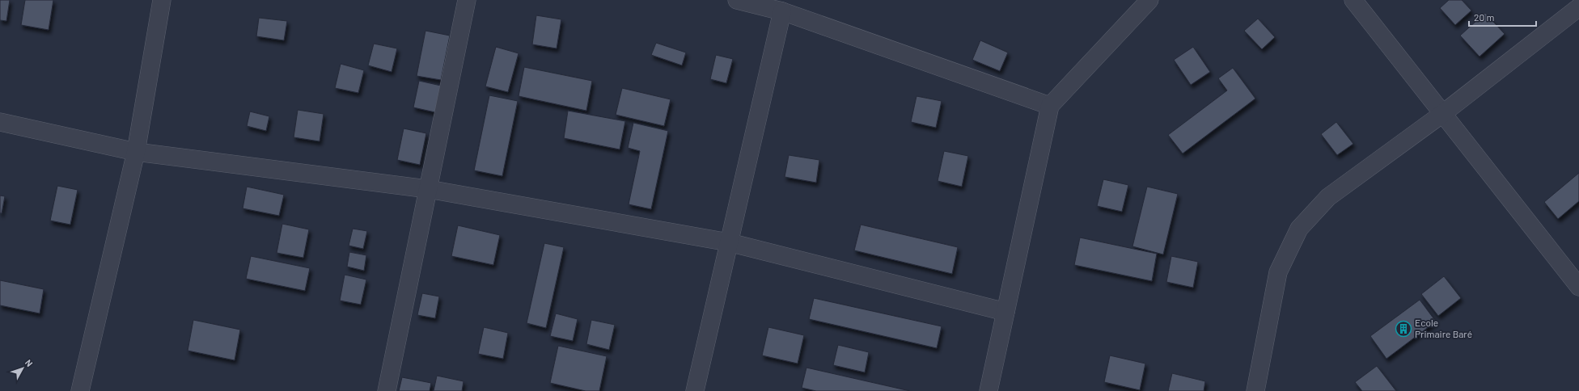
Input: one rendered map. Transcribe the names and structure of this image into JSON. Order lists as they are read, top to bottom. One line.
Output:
{"places":{"building":["Ecole Primaire Baré"]},"scale_bar":"20 m","north":"top right"}
